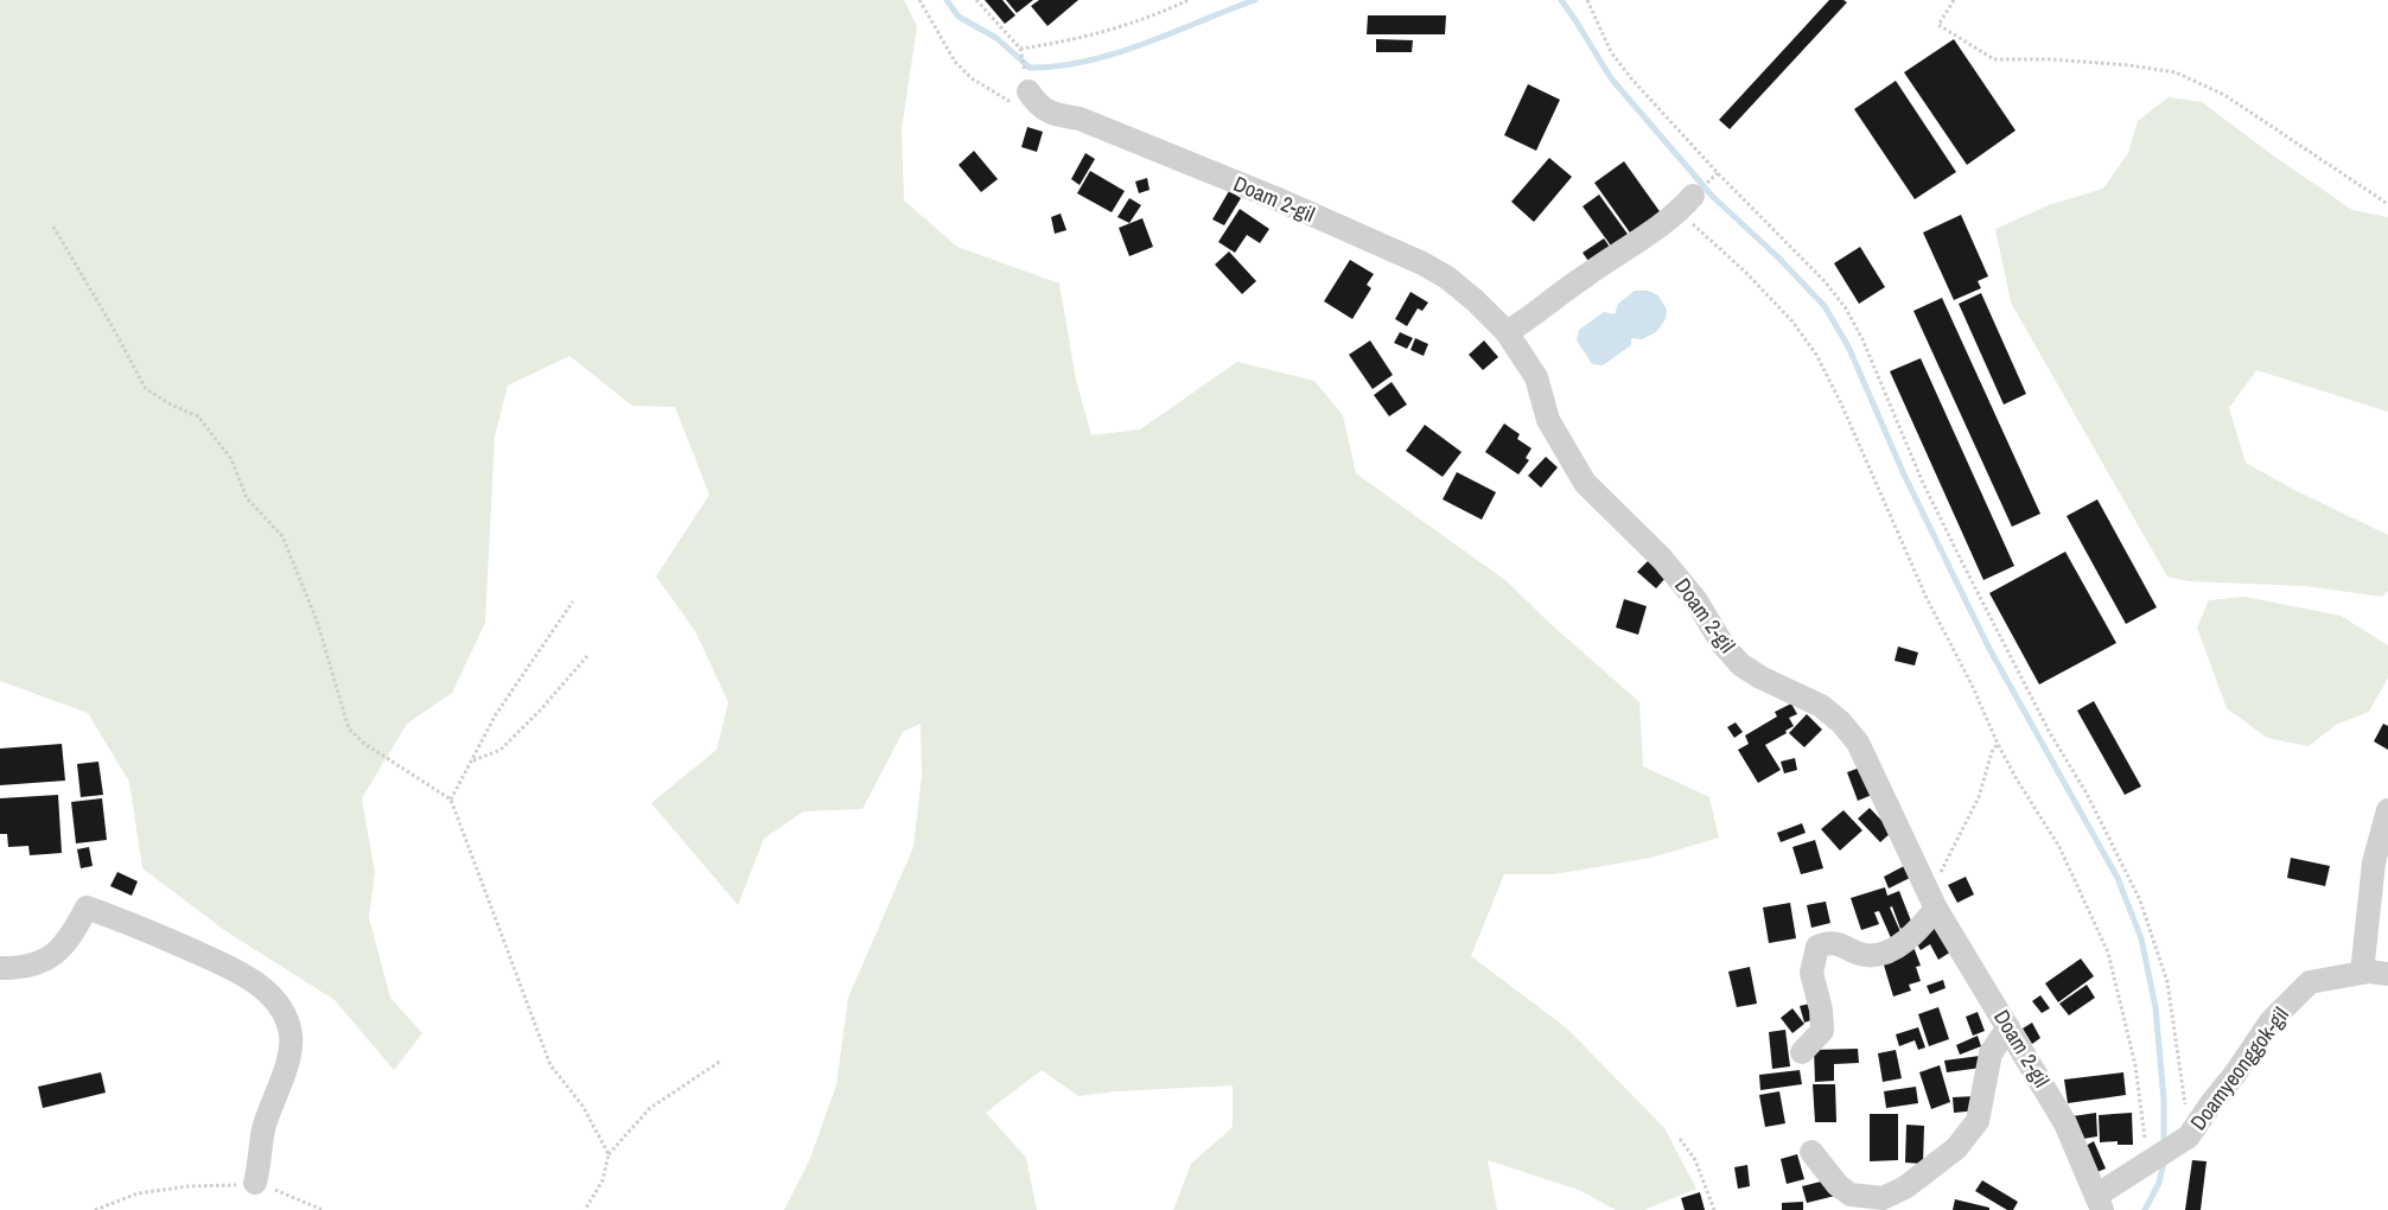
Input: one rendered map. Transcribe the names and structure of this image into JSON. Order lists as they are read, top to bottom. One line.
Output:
{"streets":{"street":["Doam 2-gil","Doamyeonggok-gil"]}}
